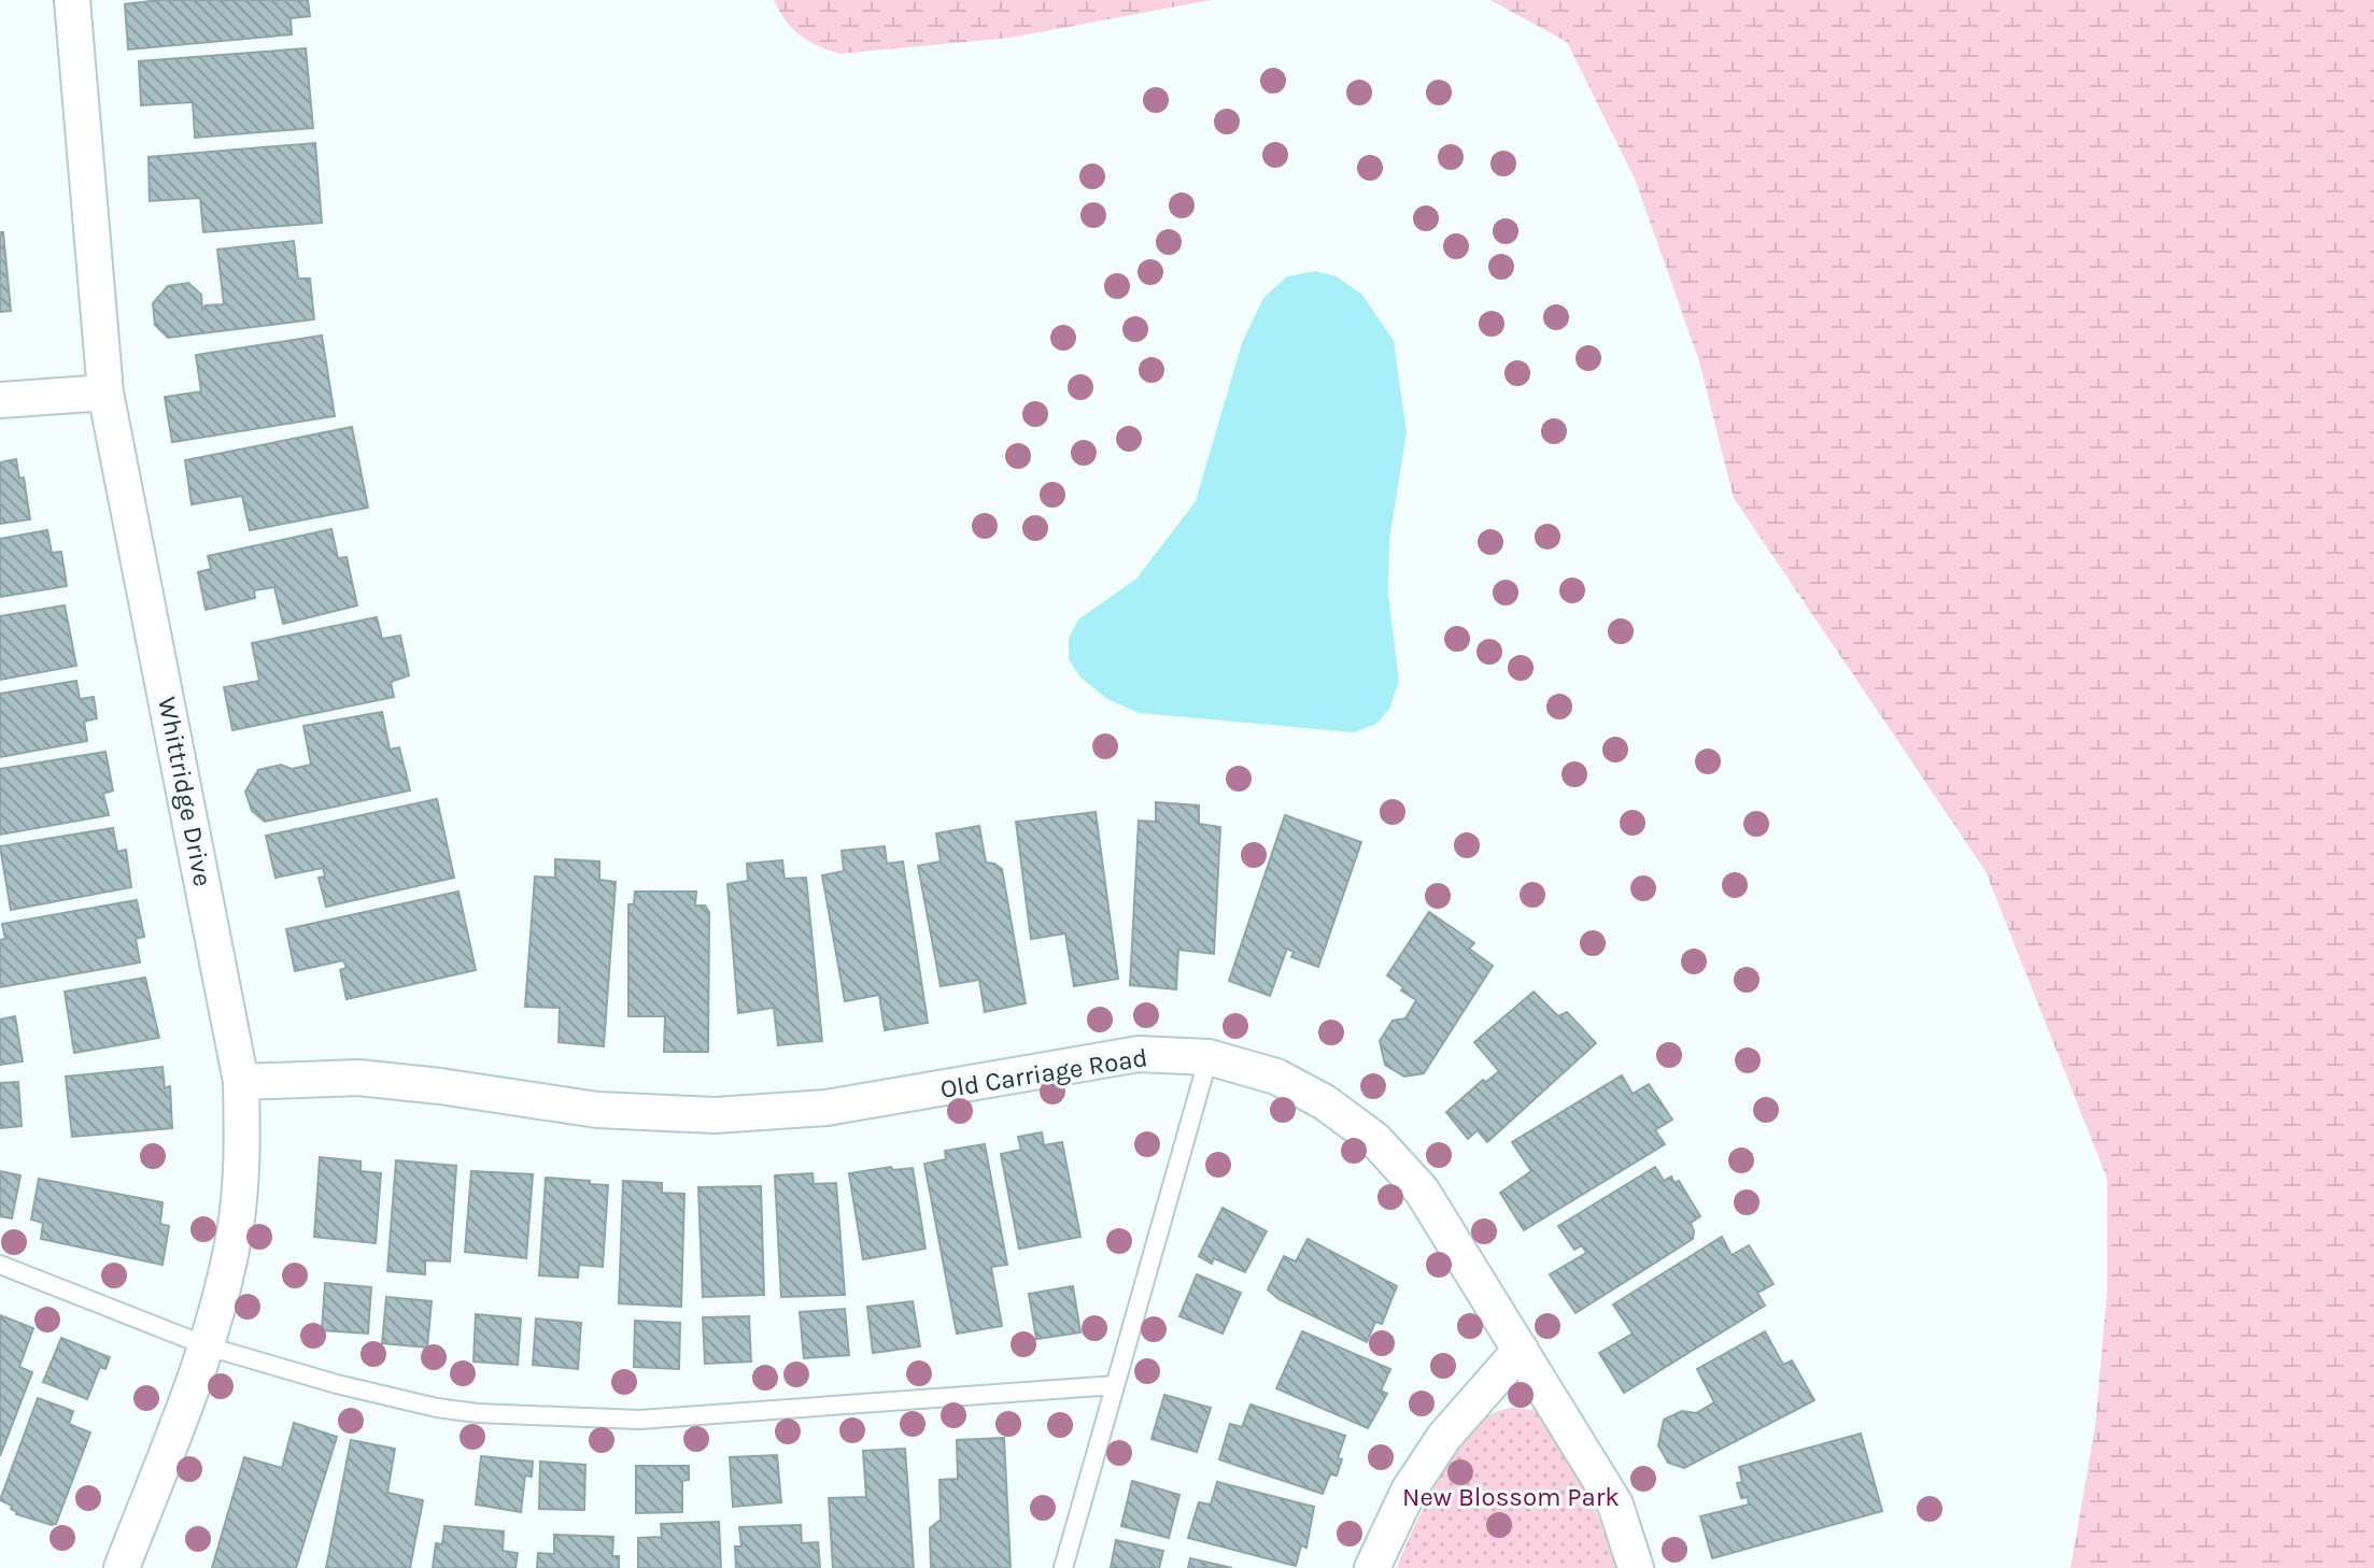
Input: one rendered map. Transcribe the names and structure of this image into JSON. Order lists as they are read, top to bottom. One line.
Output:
{"streets":{"street":["Whittridge Drive","Old Carriage Road"]},"crossings":[["Whittridge Drive","Old Carriage Road"]],"parks":["New Blossom Park"]}
